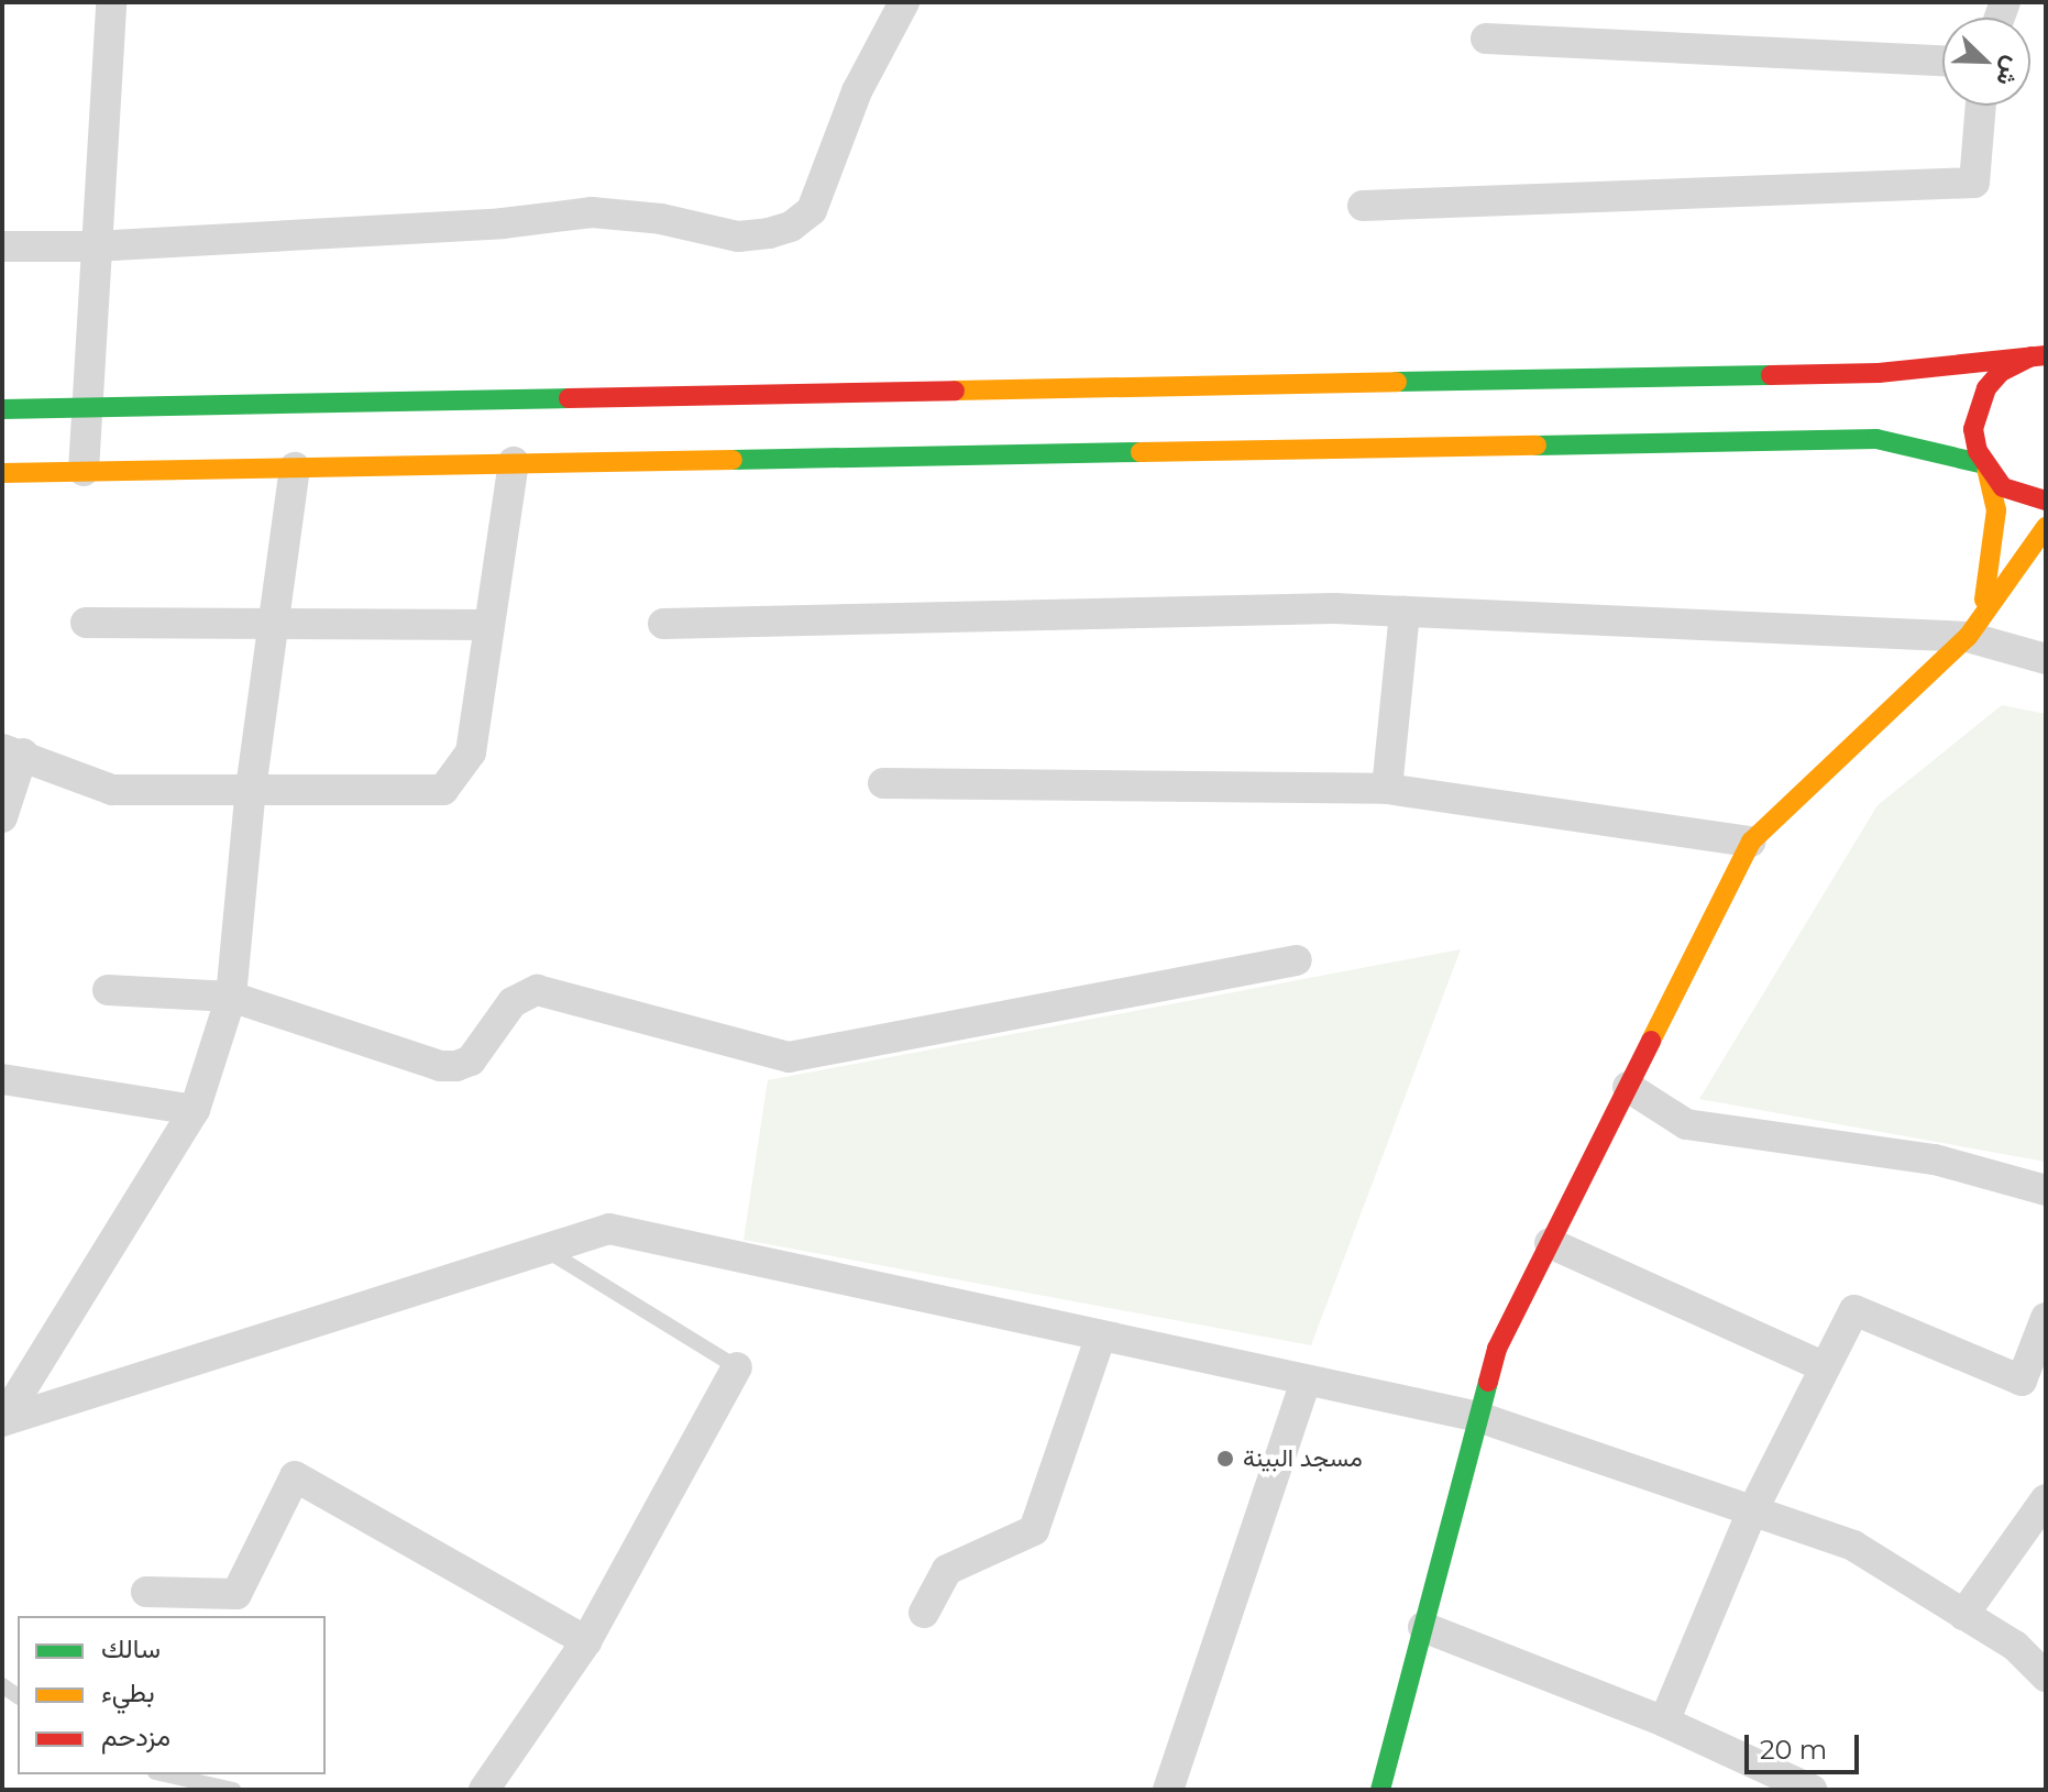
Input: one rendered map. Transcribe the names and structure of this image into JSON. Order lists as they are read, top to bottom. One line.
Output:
{"places":["مسجد البينة"],"legend":["سالك","بطيء","مزدحم"],"scale_bar":"20 m","north":"bottom right"}
